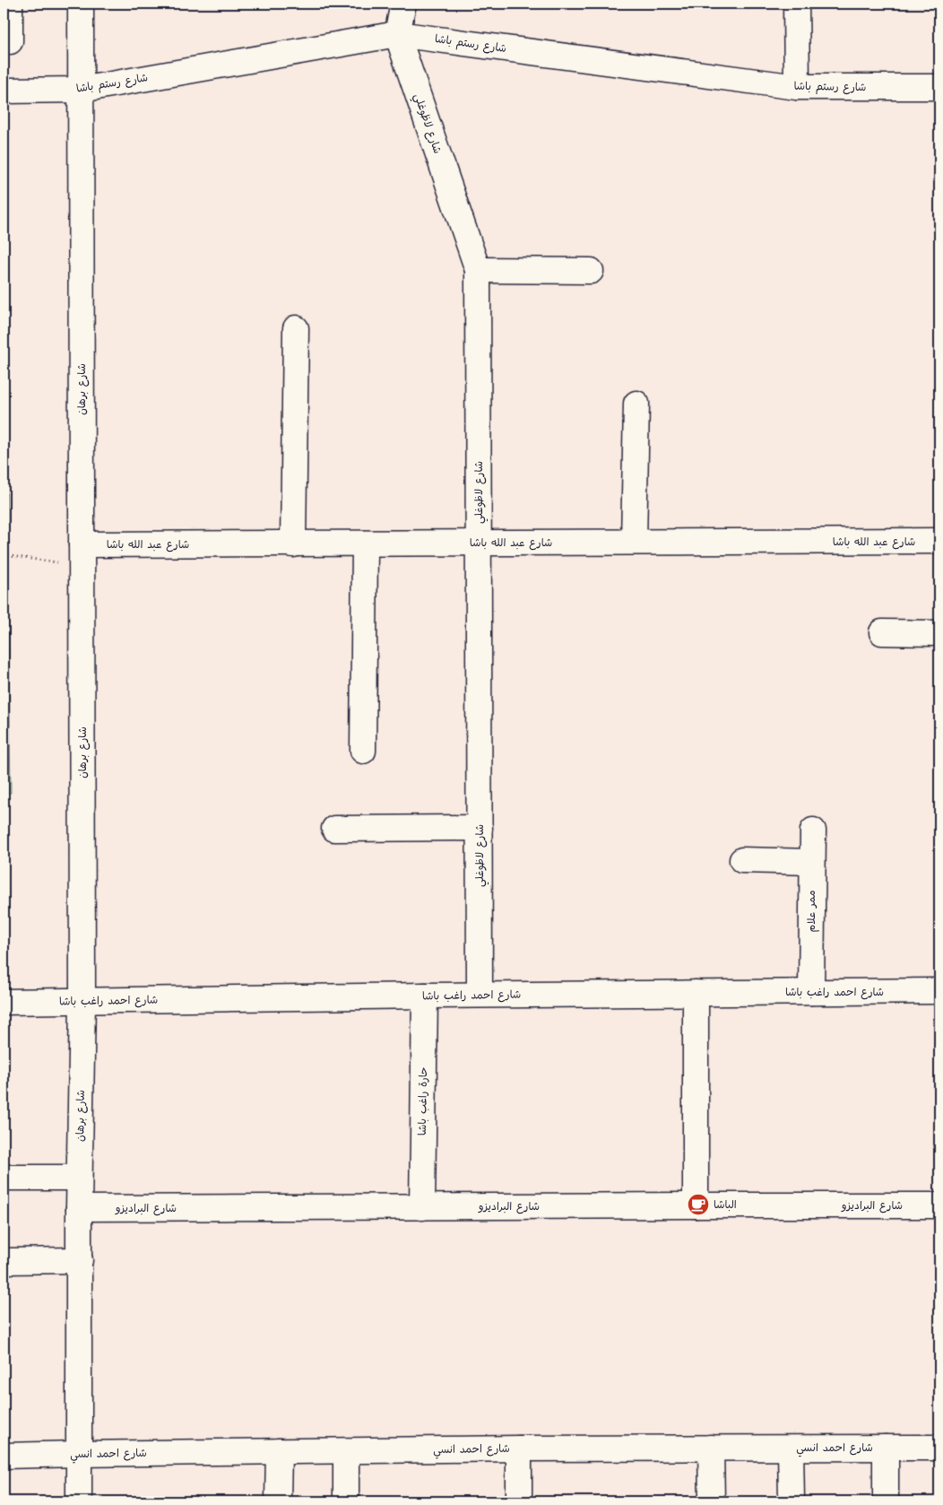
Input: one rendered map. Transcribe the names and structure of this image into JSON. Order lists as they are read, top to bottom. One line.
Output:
{"streets":{"street":["شارع رستم باشا","شارع لاظوغلي","شارع برهان","شارع عبد الله باشا","ممر علام","شارع احمد راغب باشا","حارة راغب باشا","شارع البراديزو","شارع احمد انسي"]},"crossings":[["شارع رستم باشا","شارع لاظوغلي"],["شارع رستم باشا","شارع برهان"],["شارع لاظوغلي","شارع عبد الله باشا"],["شارع لاظوغلي","شارع احمد راغب باشا"],["شارع برهان","شارع عبد الله باشا"],["شارع برهان","شارع احمد راغب باشا"],["شارع برهان","شارع البراديزو"],["شارع برهان","شارع احمد انسي"],["ممر علام","شارع احمد راغب باشا"],["شارع احمد راغب باشا","حارة راغب باشا"],["حارة راغب باشا","شارع البراديزو"]],"places":{"cafe":["الباشا"]}}
